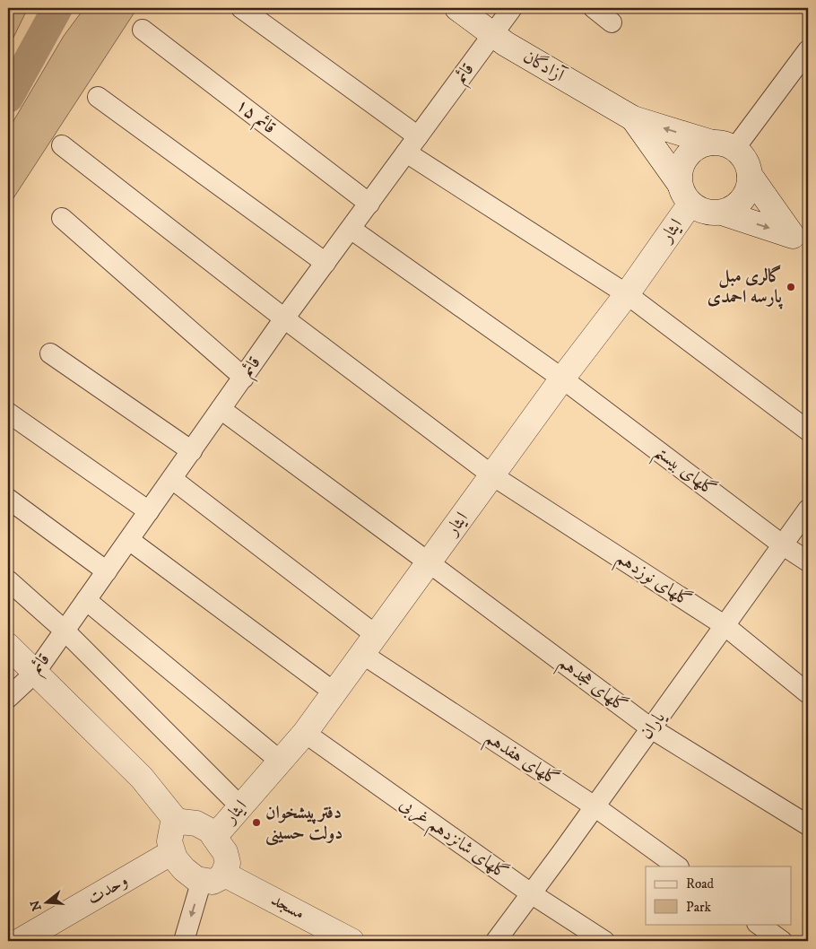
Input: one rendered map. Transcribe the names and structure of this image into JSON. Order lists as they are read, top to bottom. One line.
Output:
{"streets":{"street":["آزادگان","قائم","قائم ۱۵","ایثار","گلهای بیستم","گلهای نوزدهم","گلهای هجدهم","یاران","گلهای هفدهم","گلهای شانزدهم غربی","وحدت","مسجد"]},"crossings":[["آزادگان","قائم"],["قائم","قائم ۱۵"],["قائم","گلهای بیستم"],["قائم","گلهای نوزدهم"],["قائم","گلهای هجدهم"],["قائم","گلهای هفدهم"],["ایثار","گلهای بیستم"],["ایثار","گلهای نوزدهم"],["ایثار","گلهای هجدهم"],["ایثار","گلهای هفدهم"],["ایثار","گلهای شانزدهم غربی"],["ایثار","وحدت"],["ایثار","مسجد"],["گلهای بیستم","یاران"],["گلهای نوزدهم","یاران"],["گلهای هجدهم","یاران"],["یاران","گلهای هفدهم"],["یاران","گلهای شانزدهم غربی"],["وحدت","مسجد"]],"places":["گالری مبل پارسه احمدی","دفترپیشخوان دولت حسینی"],"legend":["Road","Park"],"north":"left"}
